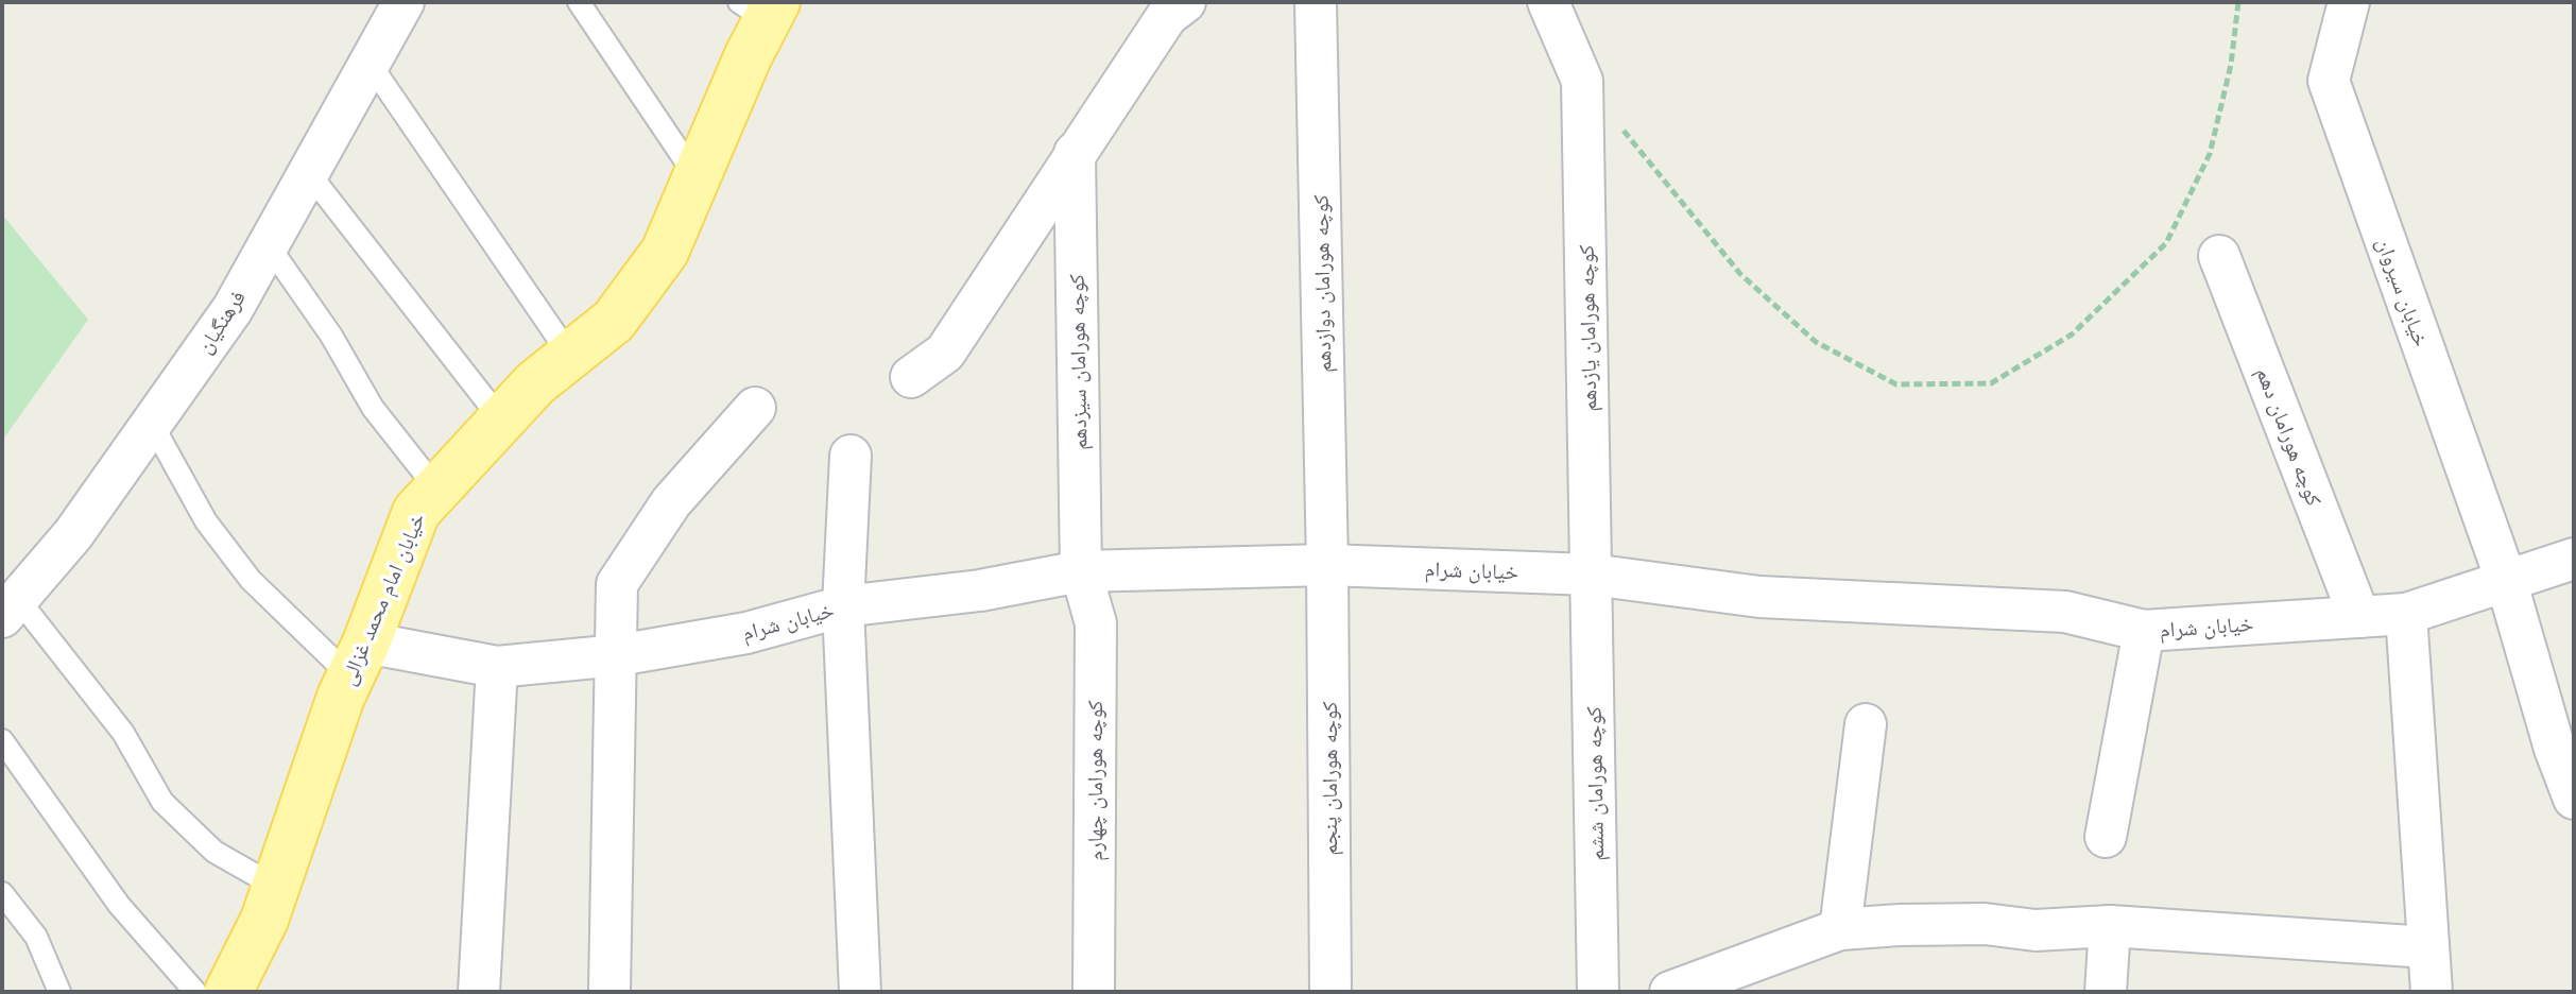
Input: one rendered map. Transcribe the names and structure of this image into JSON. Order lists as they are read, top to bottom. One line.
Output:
{"streets":{"main road":["خیابان امام محمد غزالی"],"street":["کوچه هورامان دوازدهم","خیابان سیروان","فرهنگیان","کوچه هورامان يازدهم","کوچه هورامان سيزدهم","کوچه هورامان دهم","خیابان شرام","کوچه هورامان پنجم","کوچه هورامان چهارم","کوچه هورامان ششم"]},"crossings":[["کوچه هورامان دوازدهم","خیابان شرام"],["کوچه هورامان دوازدهم","کوچه هورامان پنجم"],["خیابان سیروان","خیابان شرام"],["کوچه هورامان يازدهم","خیابان شرام"],["کوچه هورامان يازدهم","کوچه هورامان ششم"],["کوچه هورامان سيزدهم","خیابان شرام"],["کوچه هورامان سيزدهم","کوچه هورامان چهارم"],["کوچه هورامان دهم","خیابان شرام"],["خیابان شرام","خیابان امام محمد غزالی"],["خیابان شرام","کوچه هورامان پنجم"],["خیابان شرام","کوچه هورامان چهارم"],["خیابان شرام","کوچه هورامان ششم"]]}
